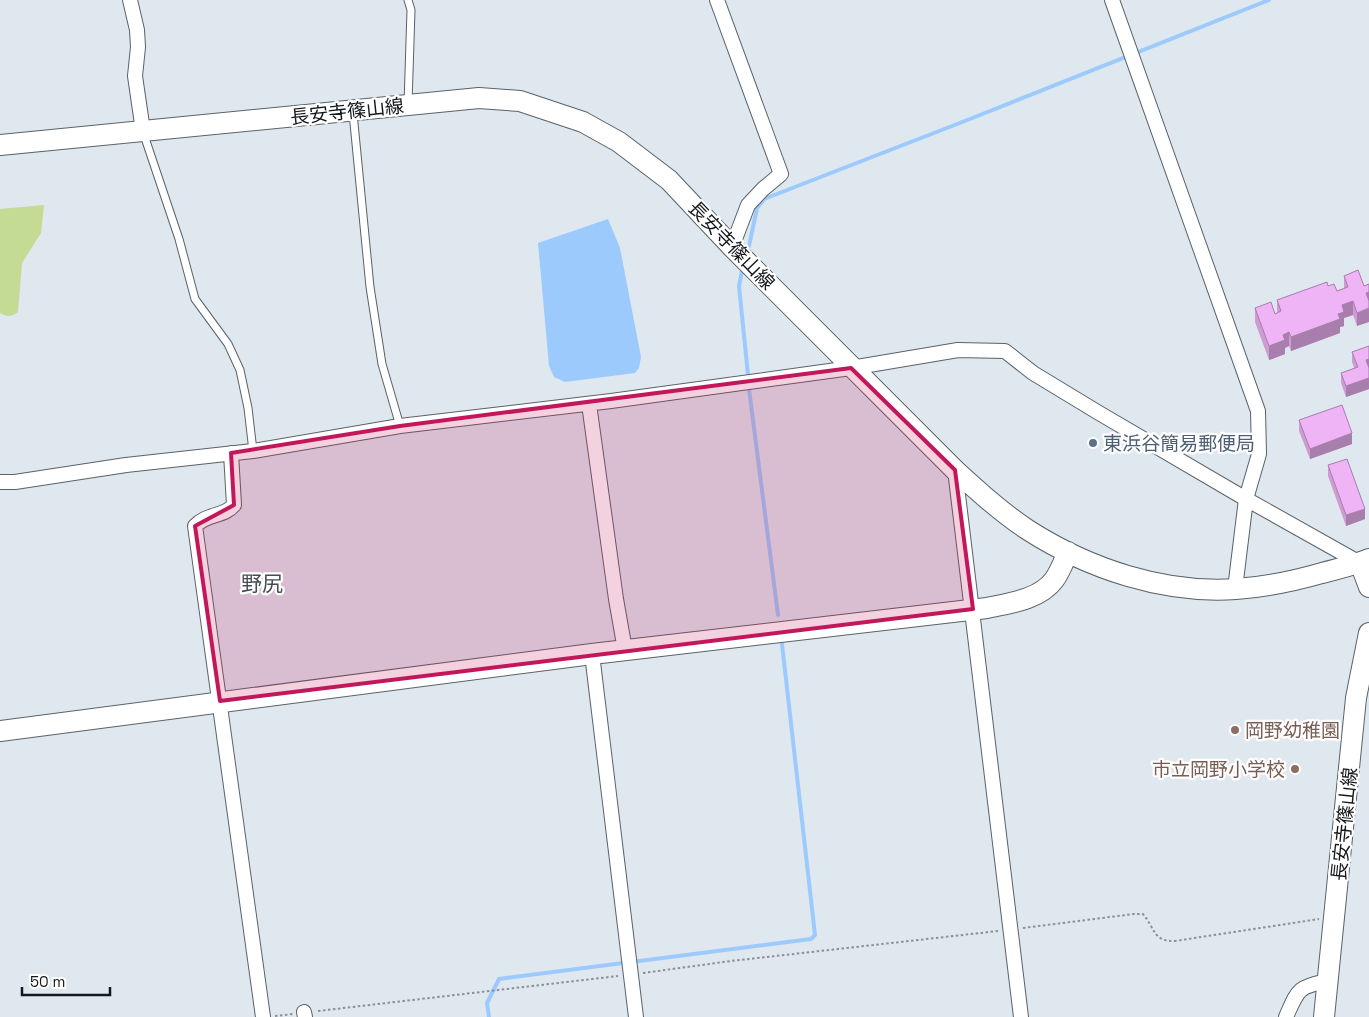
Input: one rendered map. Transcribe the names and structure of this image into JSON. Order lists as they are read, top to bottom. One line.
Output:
{"streets":{"main road":["長安寺篠山線"]},"districts":["野尻"],"places":["東浜谷簡易郵便局","岡野幼稚園","市立岡野小学校"],"scale_bar":"50 m"}
